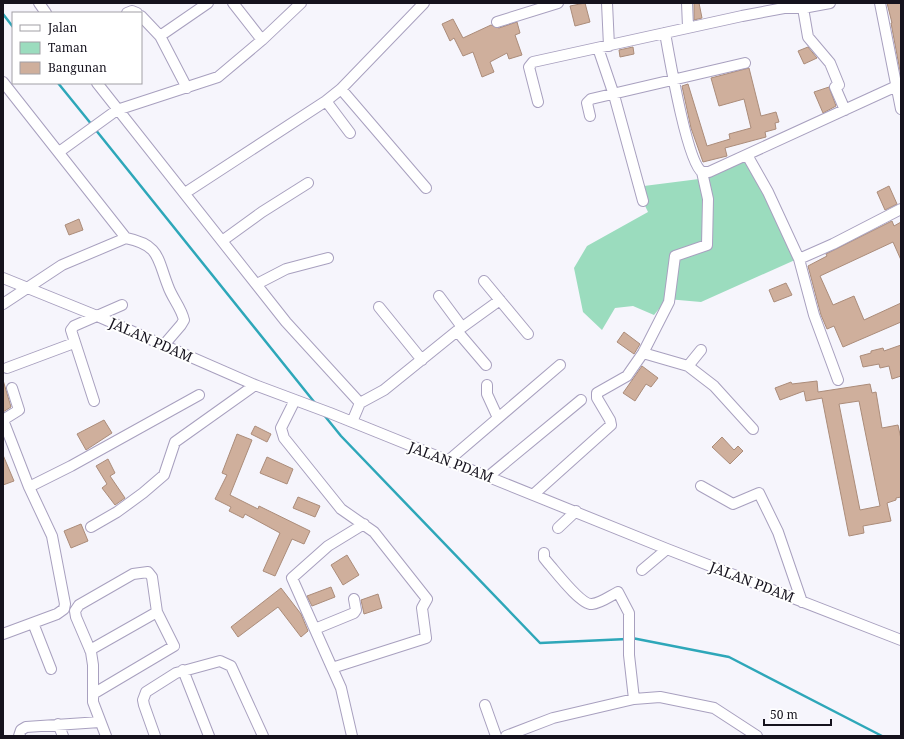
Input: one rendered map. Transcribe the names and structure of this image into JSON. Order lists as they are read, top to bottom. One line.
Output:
{"streets":{"street":["JALAN PDAM"]},"legend":["Jalan","Taman","Bangunan"],"scale_bar":"50 m"}
